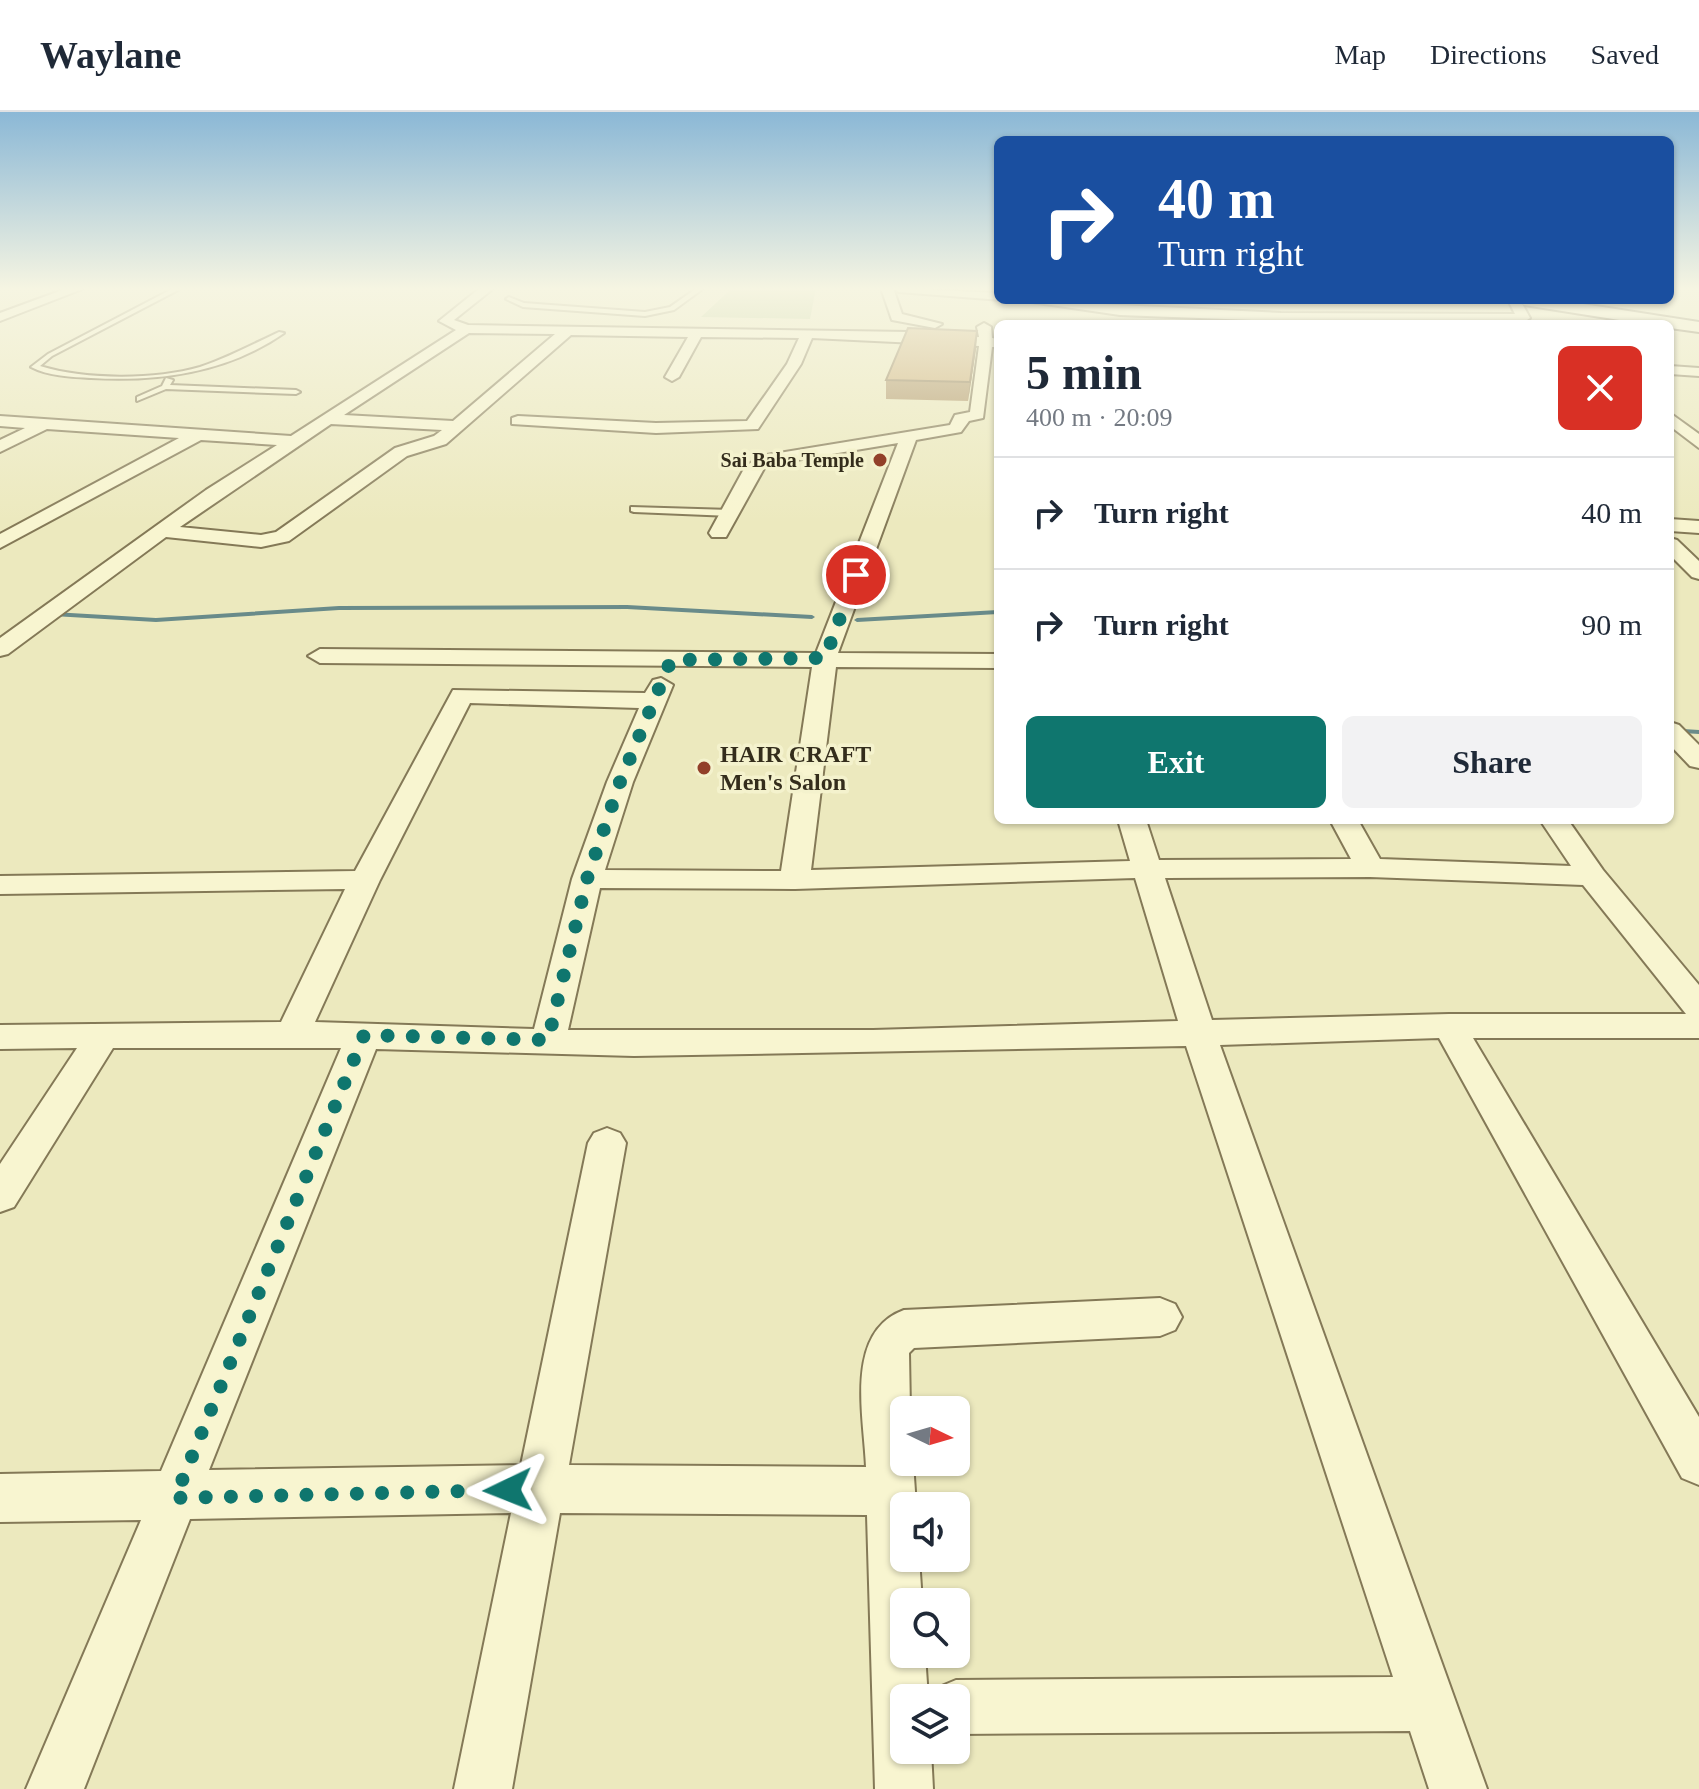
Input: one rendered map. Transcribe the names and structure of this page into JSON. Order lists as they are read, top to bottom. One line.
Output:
{"places":["Sai Baba Temple","HAIR CRAFT Men's Salon"],"north":"right","page":{"header":"Waylane","nav":["Map","Directions","Saved"],"turn":["40 m","Turn right"],"heading":["5 min","400 m · 20:09"],"list":[{"name":"Turn right","value":"40 m"},{"name":"Turn right","value":"90 m"}],"buttons":["Exit","Share"]}}
